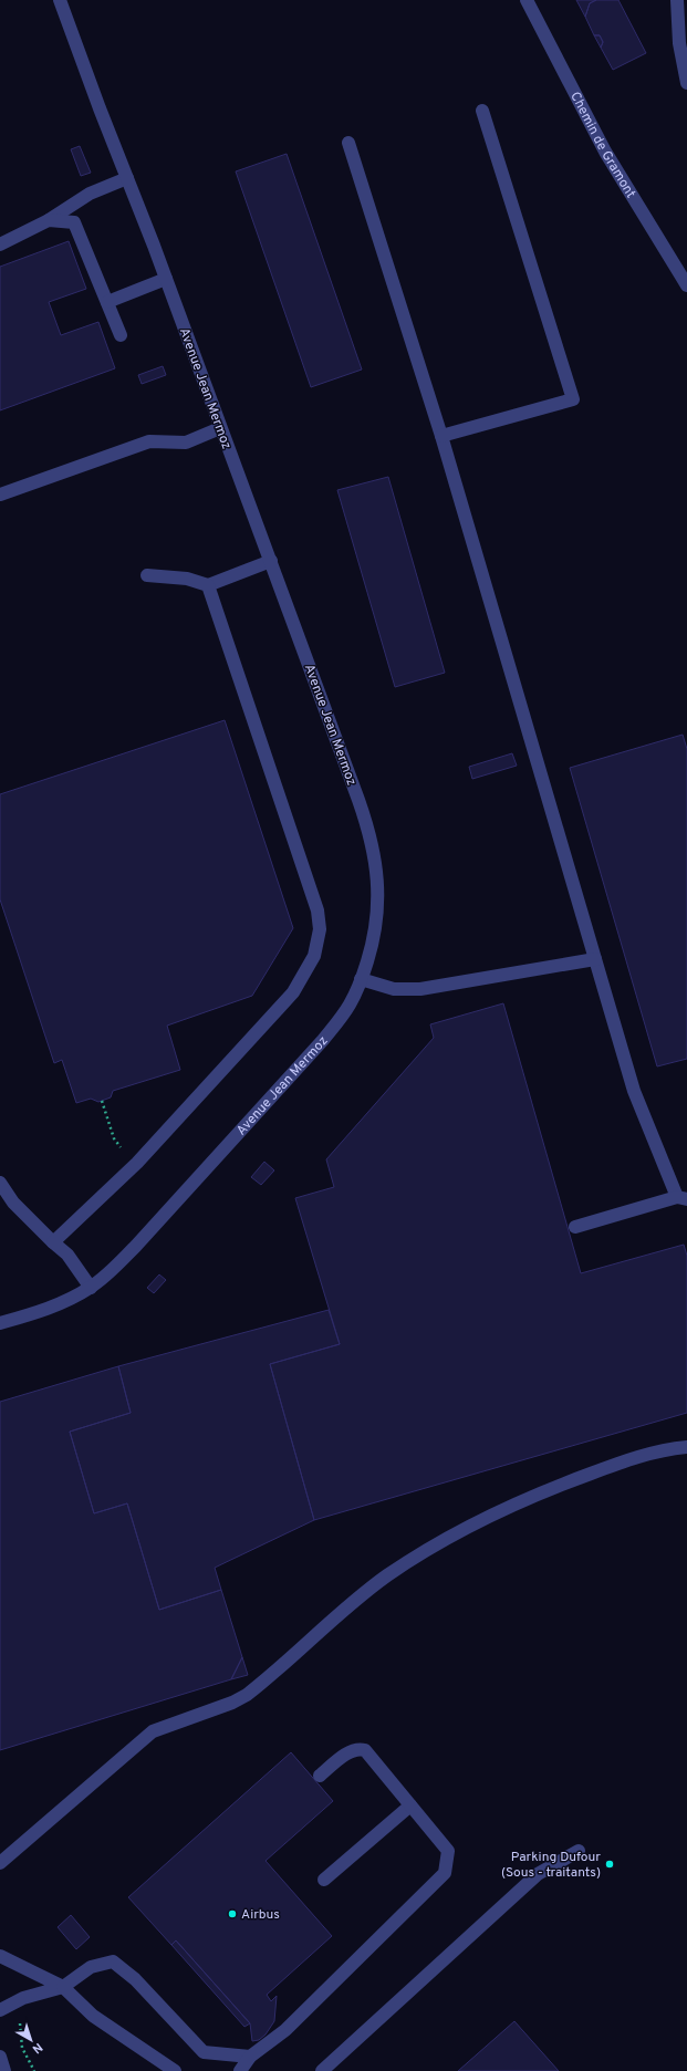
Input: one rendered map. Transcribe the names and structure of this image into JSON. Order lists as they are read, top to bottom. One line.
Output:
{"streets":{"street":["Chemin de Gramont","Avenue Jean Mermoz"]},"places":["Parking Dufour (Sous - traitants)","Airbus"],"north":"bottom right"}
